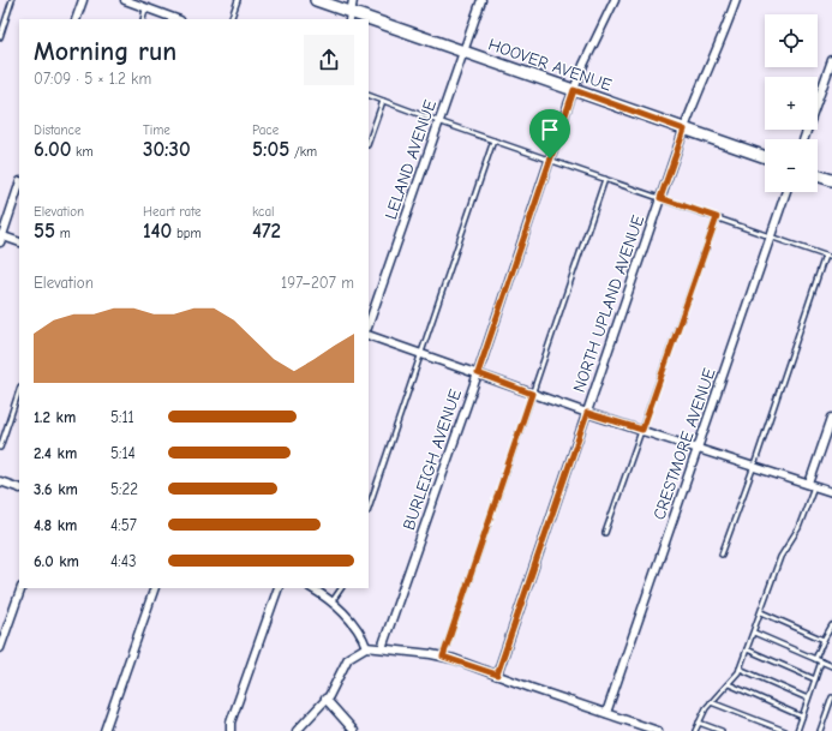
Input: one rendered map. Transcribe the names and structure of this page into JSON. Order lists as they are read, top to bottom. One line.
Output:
{"streets":{"street":["HOOVER AVENUE","LELAND AVENUE","NORTH UPLAND AVENUE","CRESTMORE AVENUE","BURLEIGH AVENUE"]},"crossings":[["HOOVER AVENUE","LELAND AVENUE"],["HOOVER AVENUE","NORTH UPLAND AVENUE"],["HOOVER AVENUE","BURLEIGH AVENUE"]],"page":{"map_buttons":["+","−"],"heading":["Morning run","07:09 · 5 × 1.2 km"],"stats":[["Distance","6.00 km"],["Time","30:30"],["Pace","5:05 /km"],["Elevation","55 m"],["Heart rate","140 bpm"],["kcal","472"]],"chart":["Elevation","197–207 m"],"list":[{"name":"1.2 km","note":"5:11"},{"name":"2.4 km","note":"5:14"},{"name":"3.6 km","note":"5:22"},{"name":"4.8 km","note":"4:57"},{"name":"6.0 km","note":"4:43"}]}}
